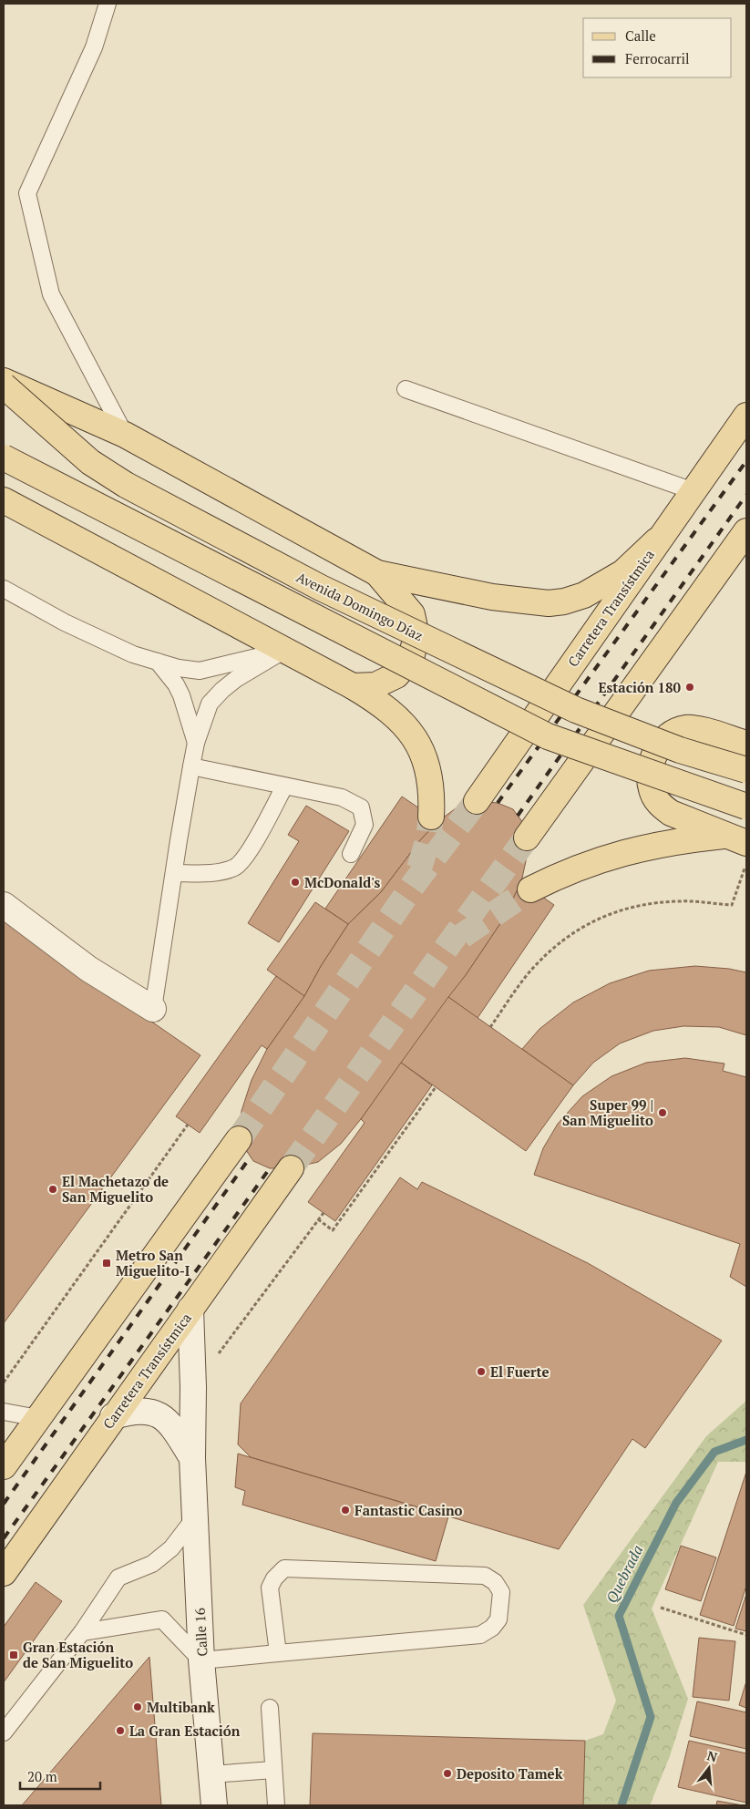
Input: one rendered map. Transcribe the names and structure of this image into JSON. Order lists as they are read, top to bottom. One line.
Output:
{"streets":{"main road":["Avenida Domingo Díaz","Carretera Transístmica","Calle 16"]},"crossings":[["Carretera Transístmica","Calle 16"]],"water":["Quebrada"],"places":{"other":["Estación 180","McDonald's","Super 99 | San Miguelito","El Machetazo de San Miguelito","El Fuerte","Fantastic Casino","Multibank","La Gran Estación","Deposito Tamek"],"transit":["Metro San Miguelito-I","Gran Estación de San Miguelito"]},"legend":["Calle","Ferrocarril"],"scale_bar":"20 m","north":"top"}
